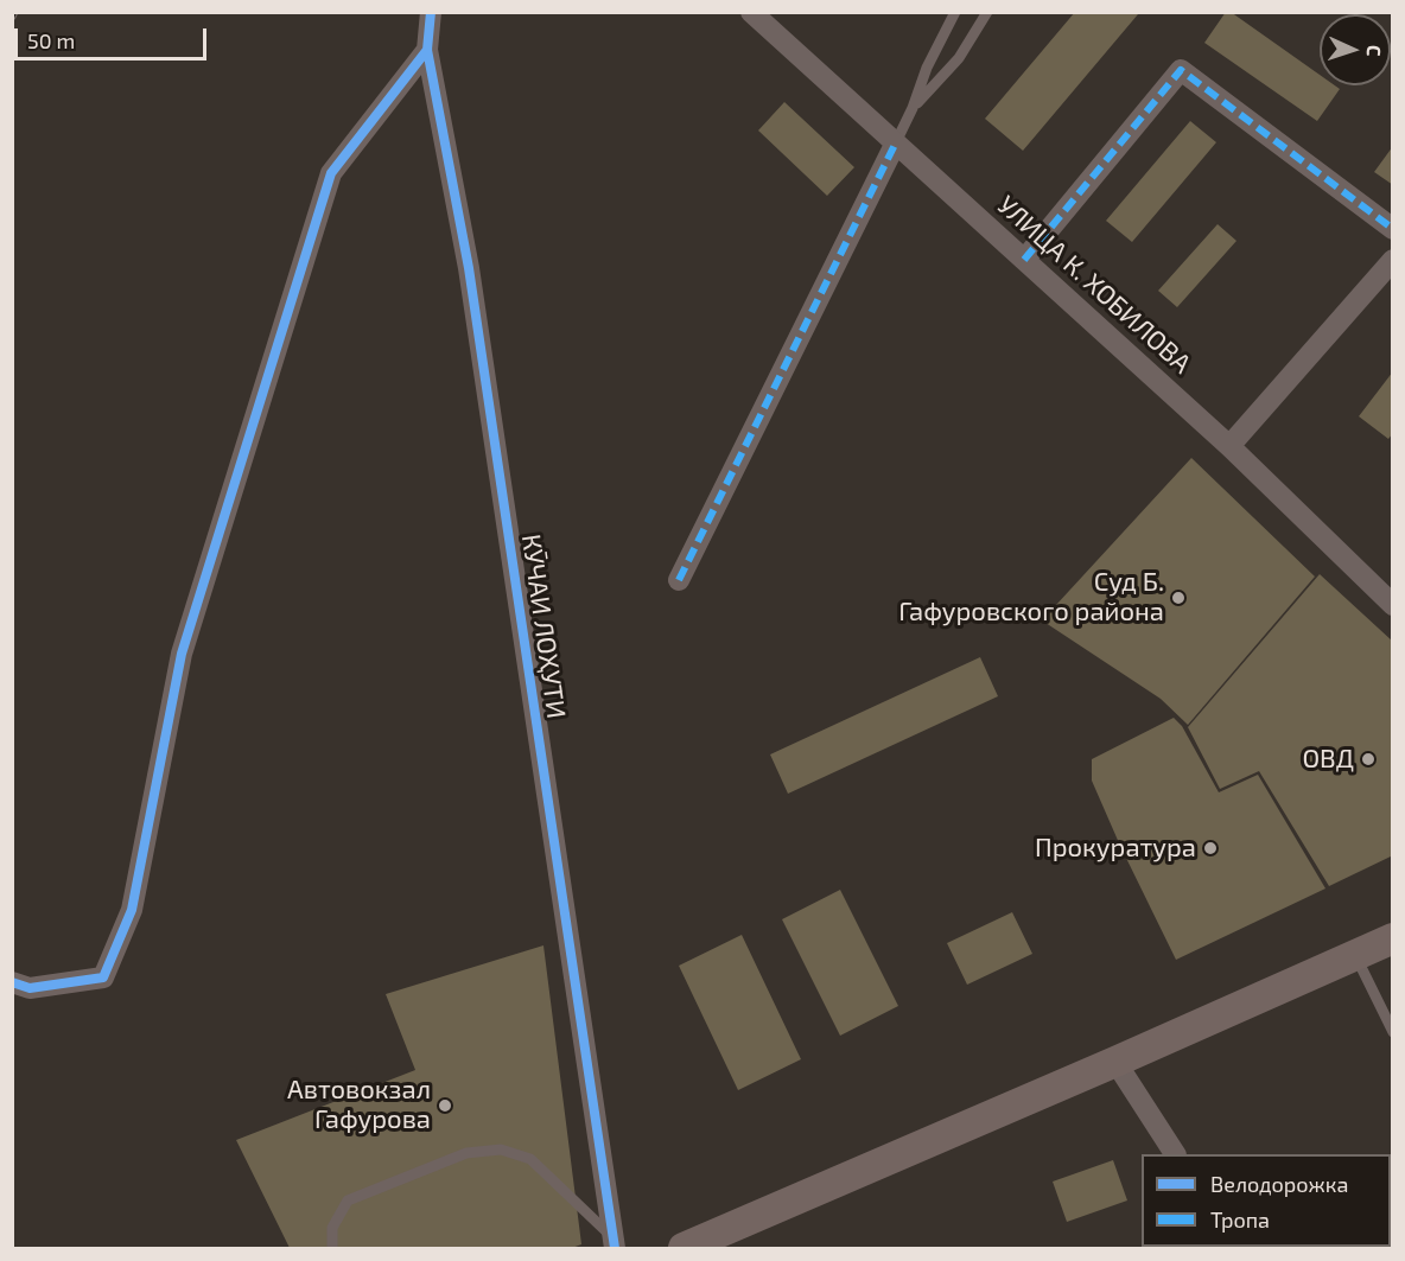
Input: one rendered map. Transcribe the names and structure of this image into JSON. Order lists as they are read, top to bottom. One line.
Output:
{"streets":{"street":["УЛИЦА К. ХОБИЛОВА","КӮЧАИ ЛОҲУТИ"]},"places":["Суд Б. Гафуровского района","ОВД","Прокуратура","Автовокзал Гафурова"],"legend":["Велодорожка","Тропа"],"scale_bar":"50 m","north":"right"}
